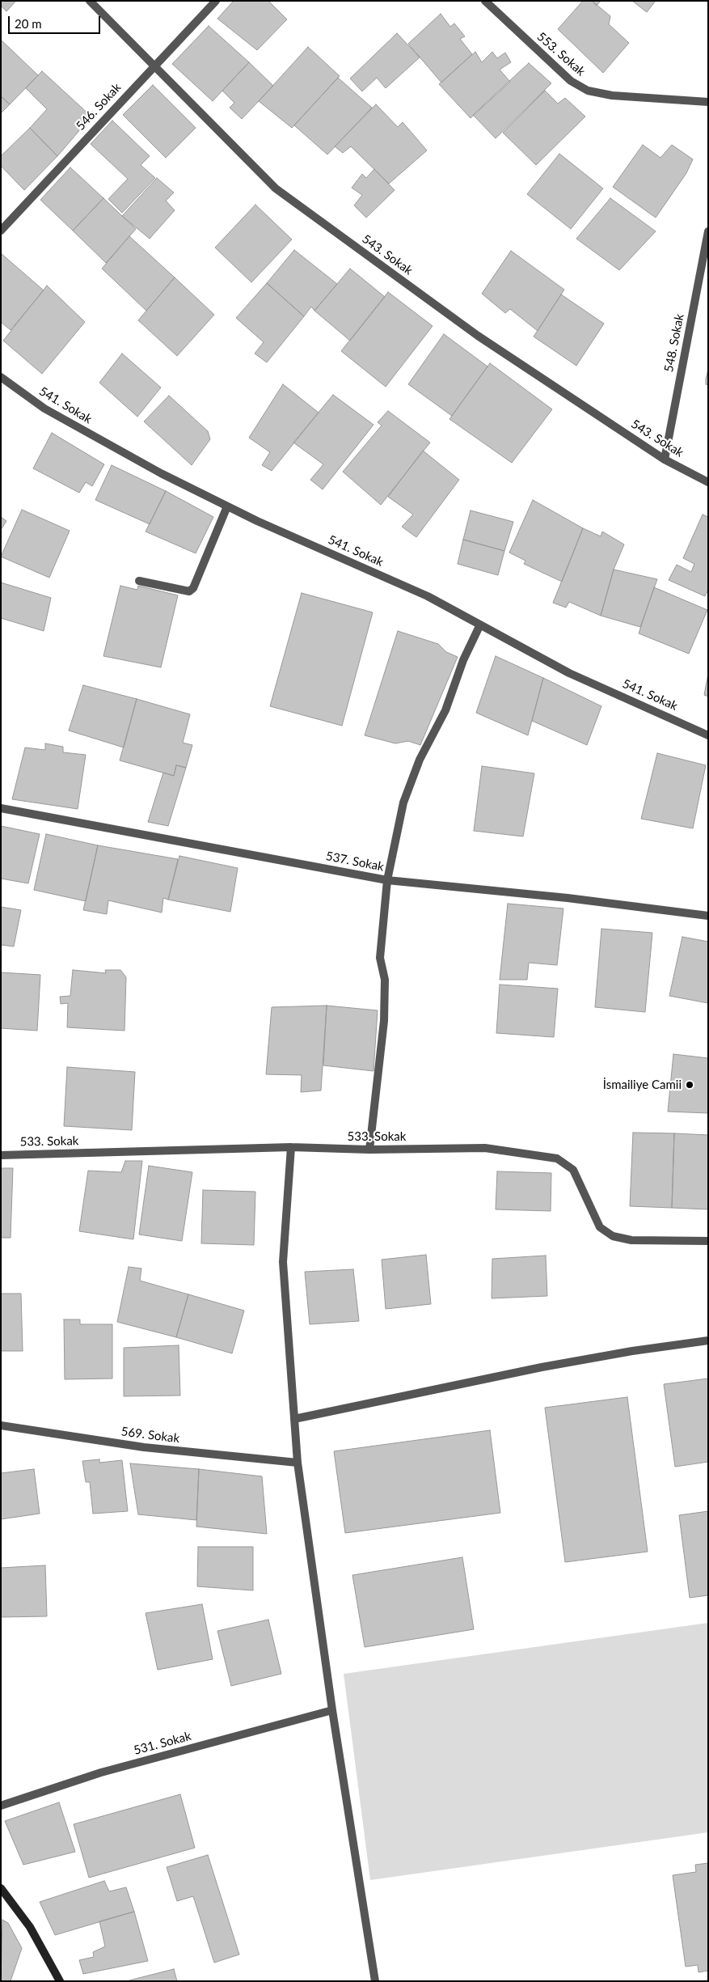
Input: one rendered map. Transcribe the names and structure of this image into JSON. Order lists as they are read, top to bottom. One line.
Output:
{"streets":{"street":["553. Sokak","546. Sokak","543. Sokak","548. Sokak","541. Sokak","537. Sokak","533. Sokak","569. Sokak","531. Sokak"]},"crossings":[["546. Sokak","543. Sokak"],["543. Sokak","548. Sokak"]],"places":["İsmailiye Camii"],"scale_bar":"20 m"}
